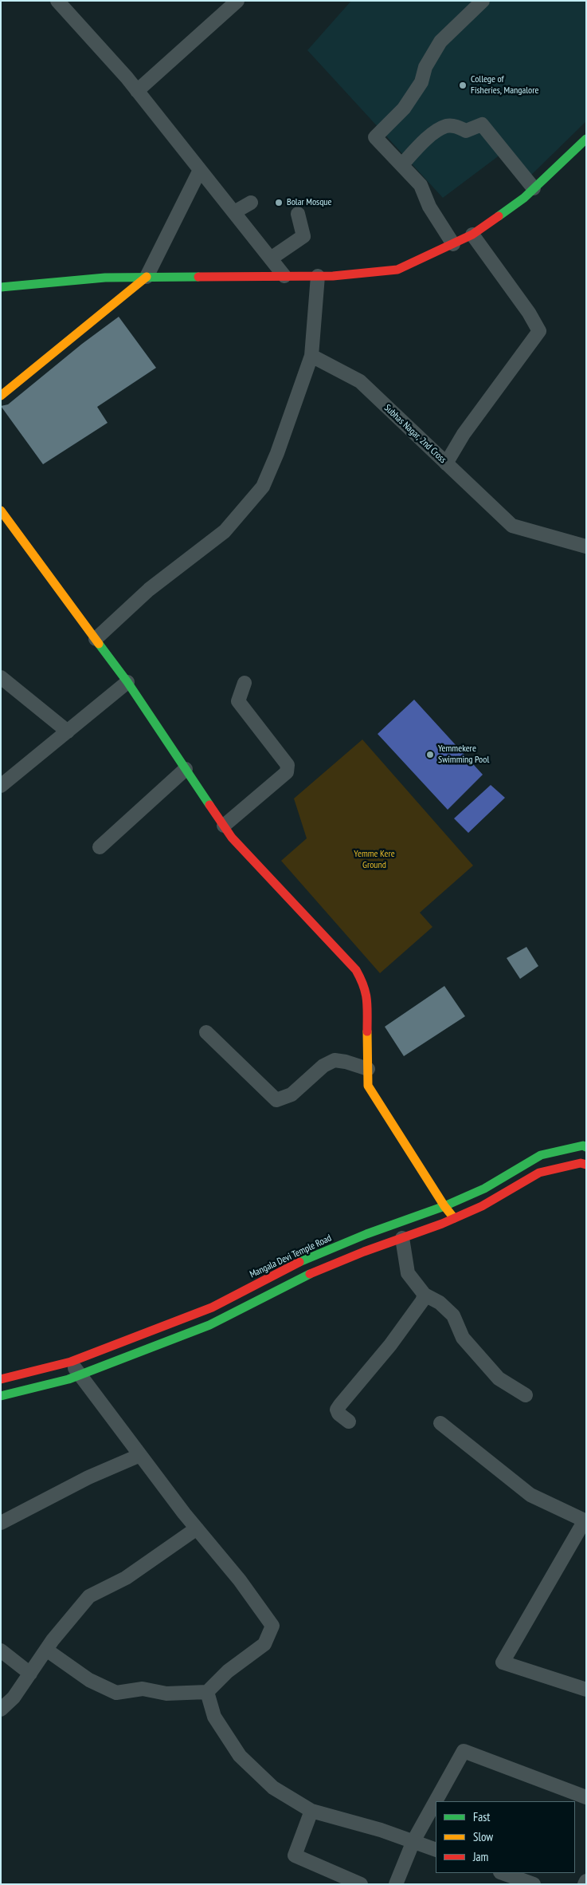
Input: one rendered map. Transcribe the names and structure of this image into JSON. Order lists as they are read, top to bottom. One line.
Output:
{"streets":{"street":["Subhas Nagar, 2nd Cross","Mangala Devi Temple Road"]},"parks":["Yemme Kere Ground"],"places":["College of Fisheries, Mangalore","Bolar Mosque","Yemmekere Swimming Pool"],"legend":["Fast","Slow","Jam"]}
